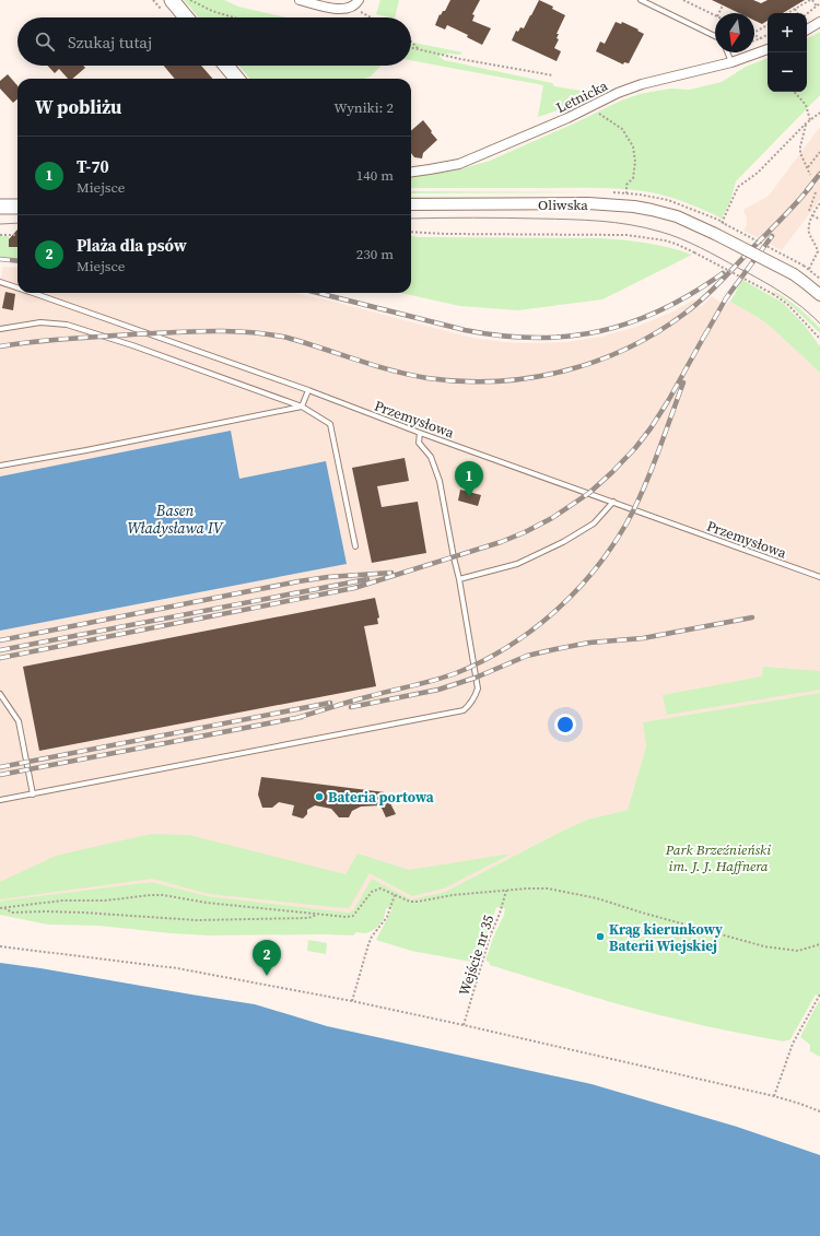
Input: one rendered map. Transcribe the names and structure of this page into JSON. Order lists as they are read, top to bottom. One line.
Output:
{"streets":{"street":["Letnicka","Oliwska"],"lane":["Przemysłowa"],"path":["Wejście nr 35"]},"water":["Basen Władysława IV"],"parks":["Park Brzeźnieński im. J. J. Haffnera"],"places":["Bateria portowa","Krąg kierunkowy Baterii Wiejskiej"],"north":"bottom","page":{"map_buttons":["+","−"],"search":"Szukaj tutaj","heading":["W pobliżu","Wyniki: 2"],"list":[{"mark":"1","name":"T-70","note":"Miejsce","value":"140 m"},{"mark":"2","name":"Plaża dla psów","note":"Miejsce","value":"230 m"}],"pins":["1","2"]}}
